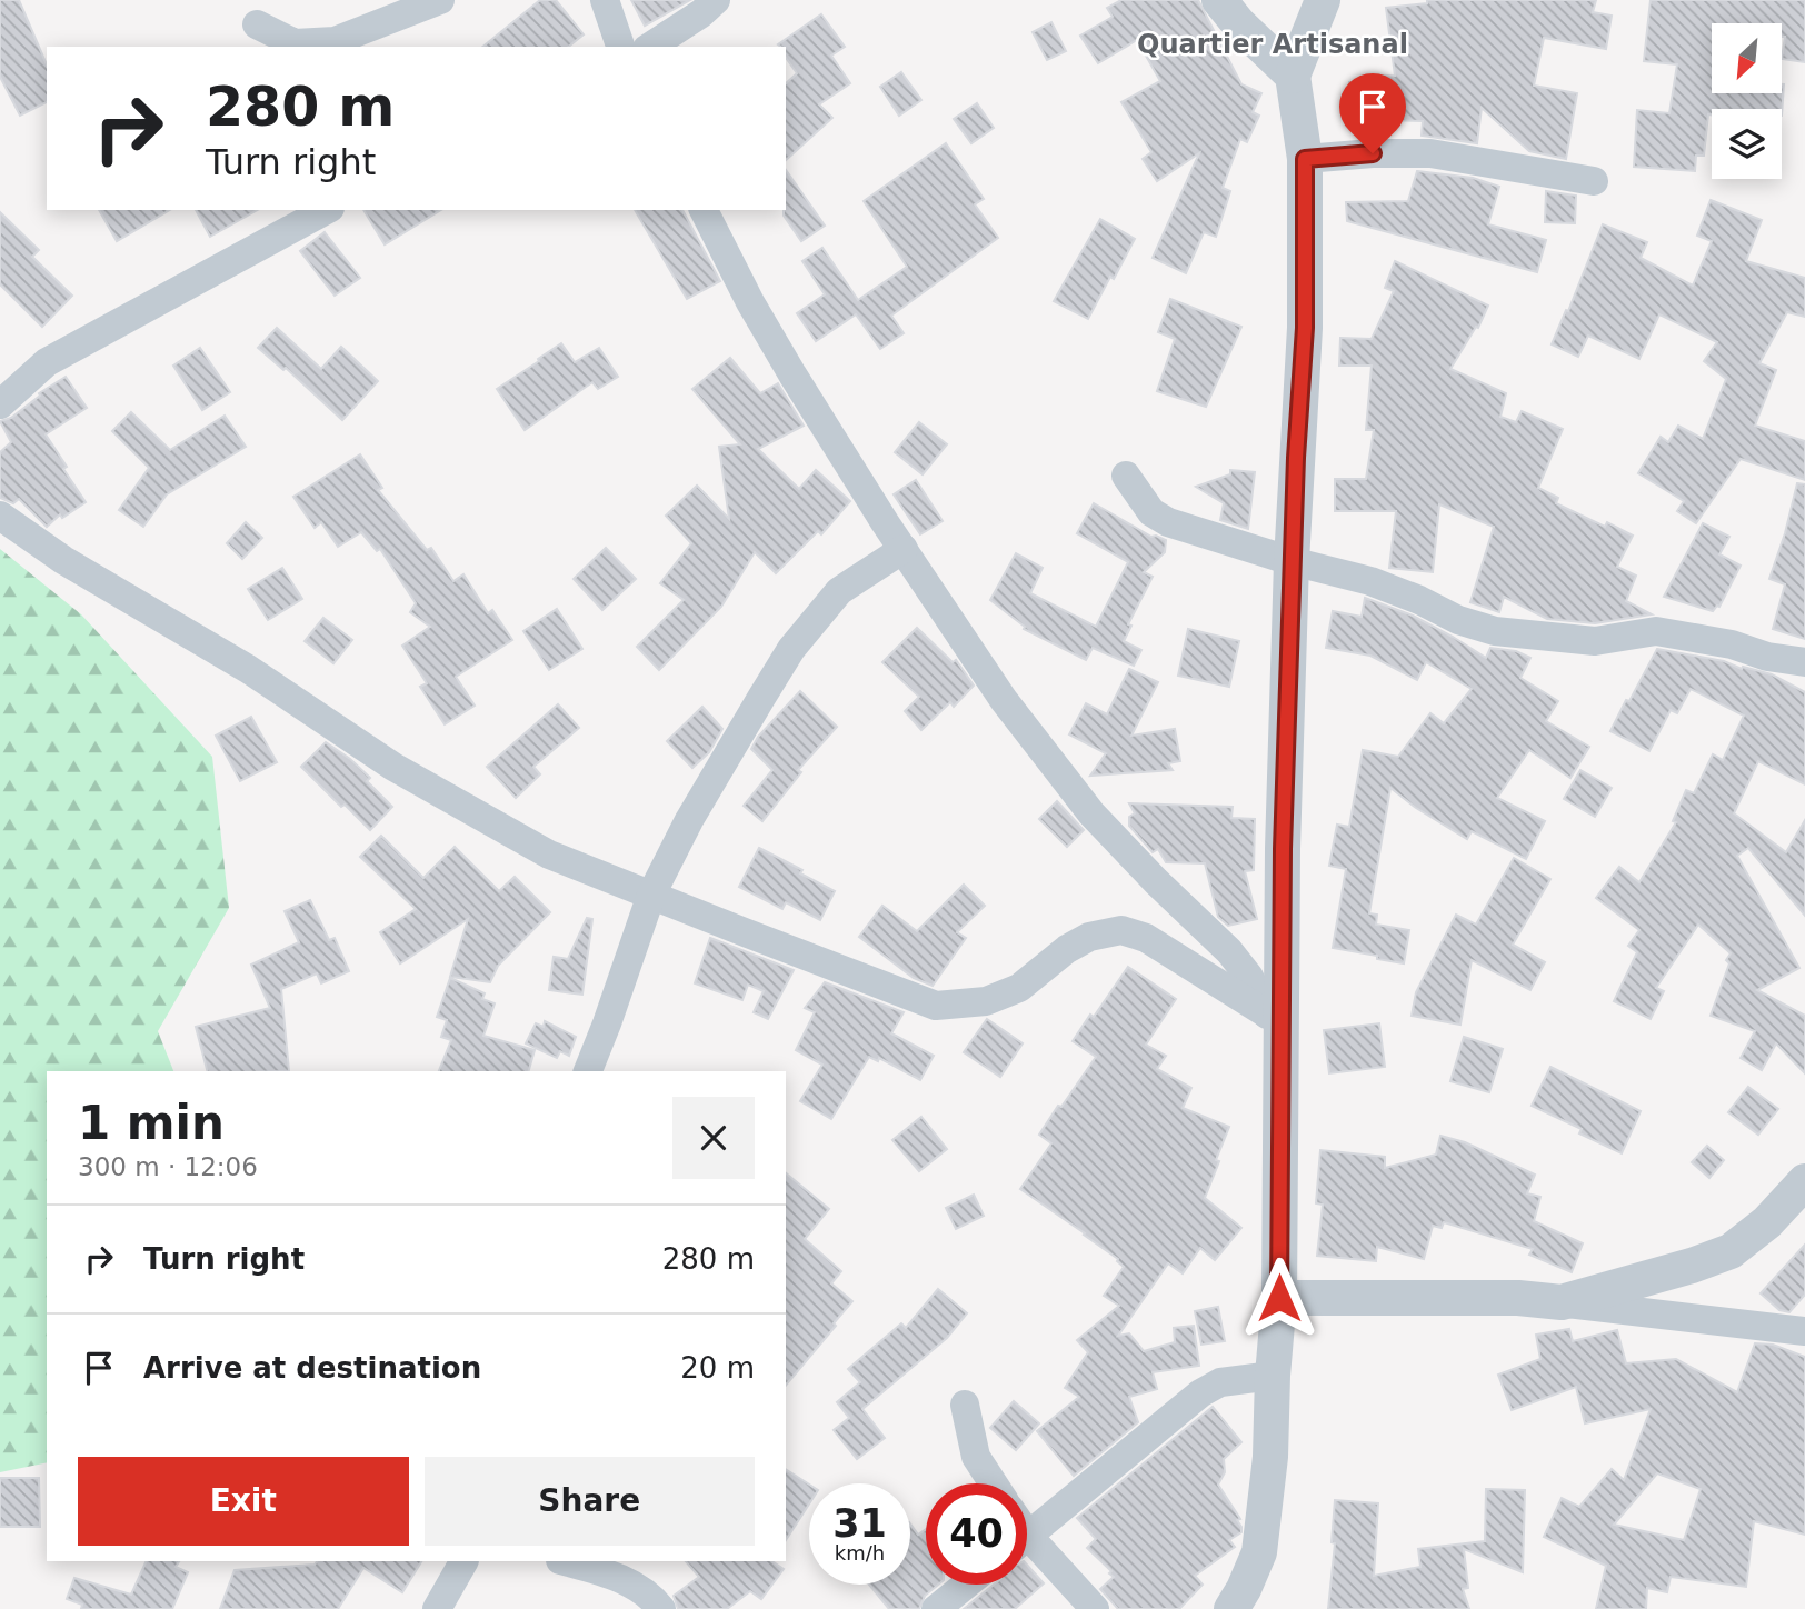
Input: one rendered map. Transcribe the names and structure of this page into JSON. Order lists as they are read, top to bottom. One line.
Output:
{"districts":["Quartier Artisanal"],"north":"bottom left","page":{"turn":["280 m","Turn right"],"heading":["1 min","300 m · 12:06"],"list":[{"name":"Turn right","value":"280 m"},{"name":"Arrive at destination","value":"20 m"}],"buttons":["Exit","Share"],"speed":"31 km/h","limit":"40"}}
